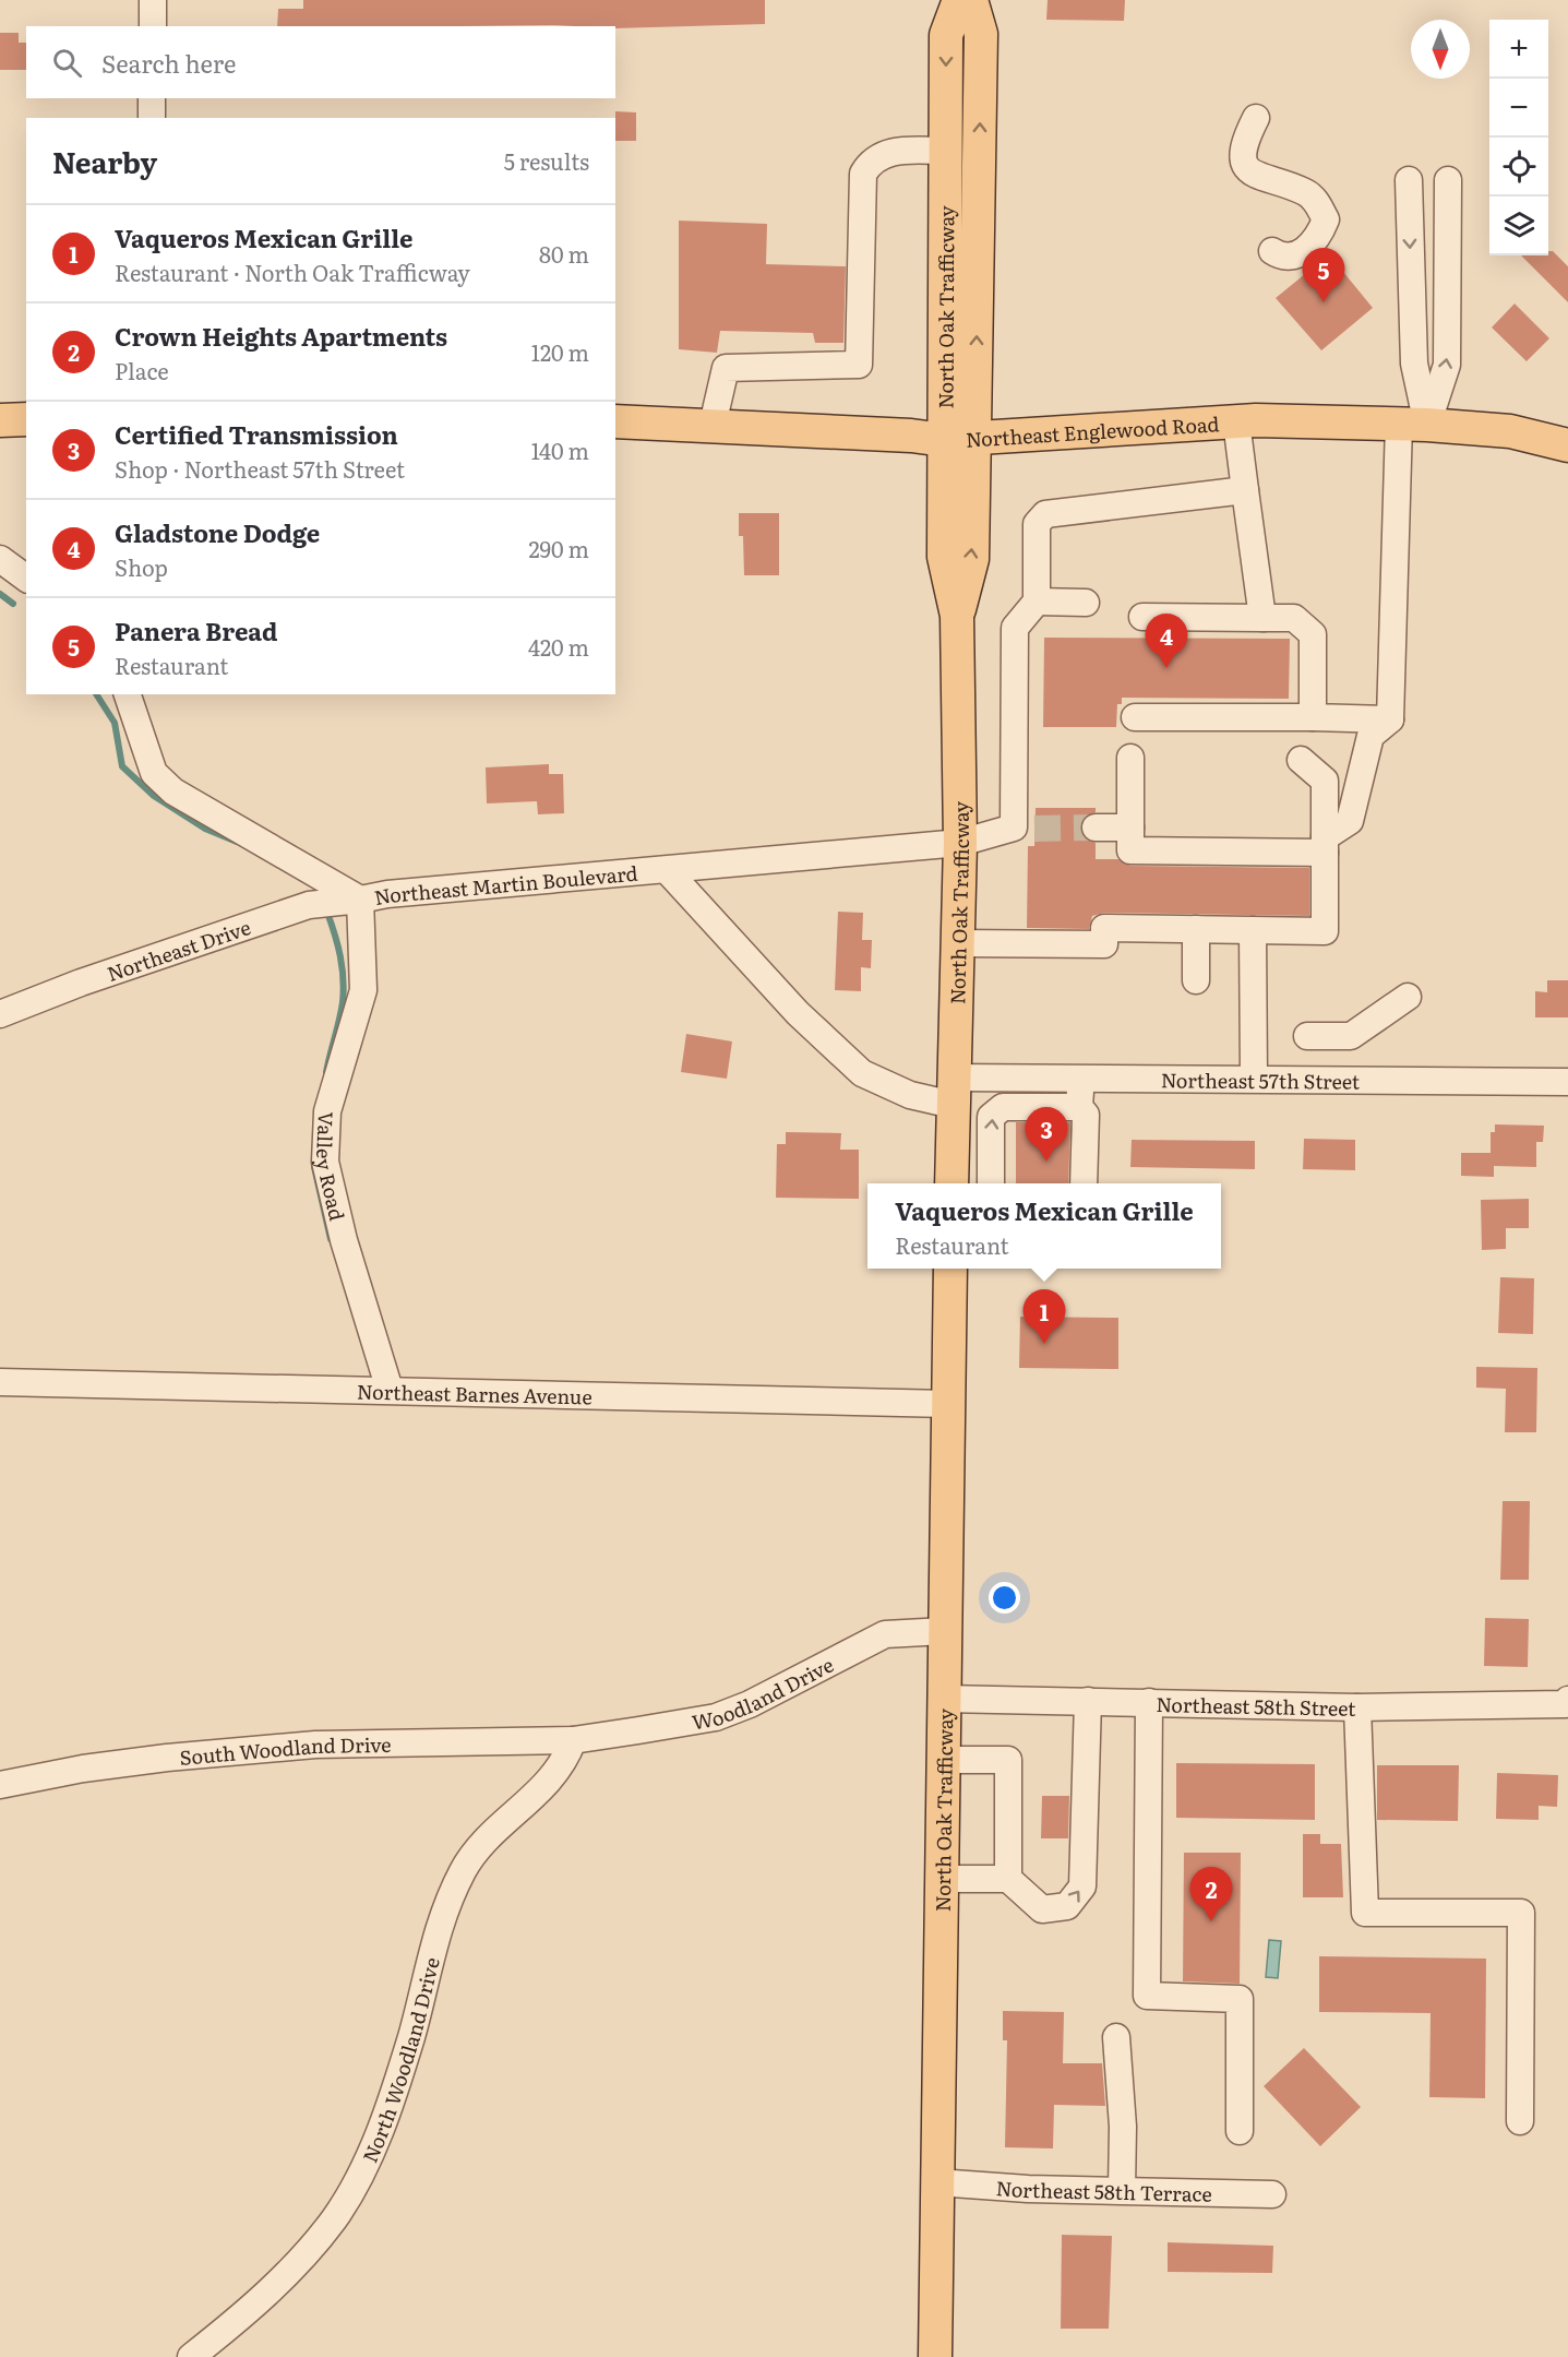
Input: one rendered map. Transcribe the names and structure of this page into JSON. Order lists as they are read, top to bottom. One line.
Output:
{"streets":{"main road":["North Oak Trafficway","Northeast Englewood Road"],"street":["Northeast Martin Boulevard","Northeast Drive","Northeast 57th Street","Valley Road","Northeast Barnes Avenue","Woodland Drive","Northeast 58th Street","South Woodland Drive","North Woodland Drive","Northeast 58th Terrace"]},"crossings":[["North Oak Trafficway","Northeast Englewood Road"],["North Oak Trafficway","Northeast Martin Boulevard"],["North Oak Trafficway","Northeast 57th Street"],["North Oak Trafficway","Northeast Barnes Avenue"],["North Oak Trafficway","Woodland Drive"],["North Oak Trafficway","Northeast 58th Street"],["North Oak Trafficway","Northeast 58th Terrace"],["Northeast Martin Boulevard","Northeast Drive"],["Northeast Martin Boulevard","Northeast 57th Street"],["Northeast Martin Boulevard","Valley Road"],["Northeast Drive","Valley Road"],["Valley Road","Northeast Barnes Avenue"],["Woodland Drive","South Woodland Drive"],["Woodland Drive","North Woodland Drive"],["South Woodland Drive","North Woodland Drive"]],"north":"bottom","page":{"map_buttons":["+","−"],"search":"Search here","heading":["Nearby","5 results"],"list":[{"mark":"1","name":"Vaqueros Mexican Grille","note":"Restaurant · North Oak Trafficway","value":"80 m"},{"mark":"2","name":"Crown Heights Apartments","note":"Place","value":"120 m"},{"mark":"3","name":"Certified Transmission","note":"Shop · Northeast 57th Street","value":"140 m"},{"mark":"4","name":"Gladstone Dodge","note":"Shop","value":"290 m"},{"mark":"5","name":"Panera Bread","note":"Restaurant","value":"420 m"}],"pins":["5","4","3","1","2"],"popup":["Vaqueros Mexican Grille","Restaurant"]}}
